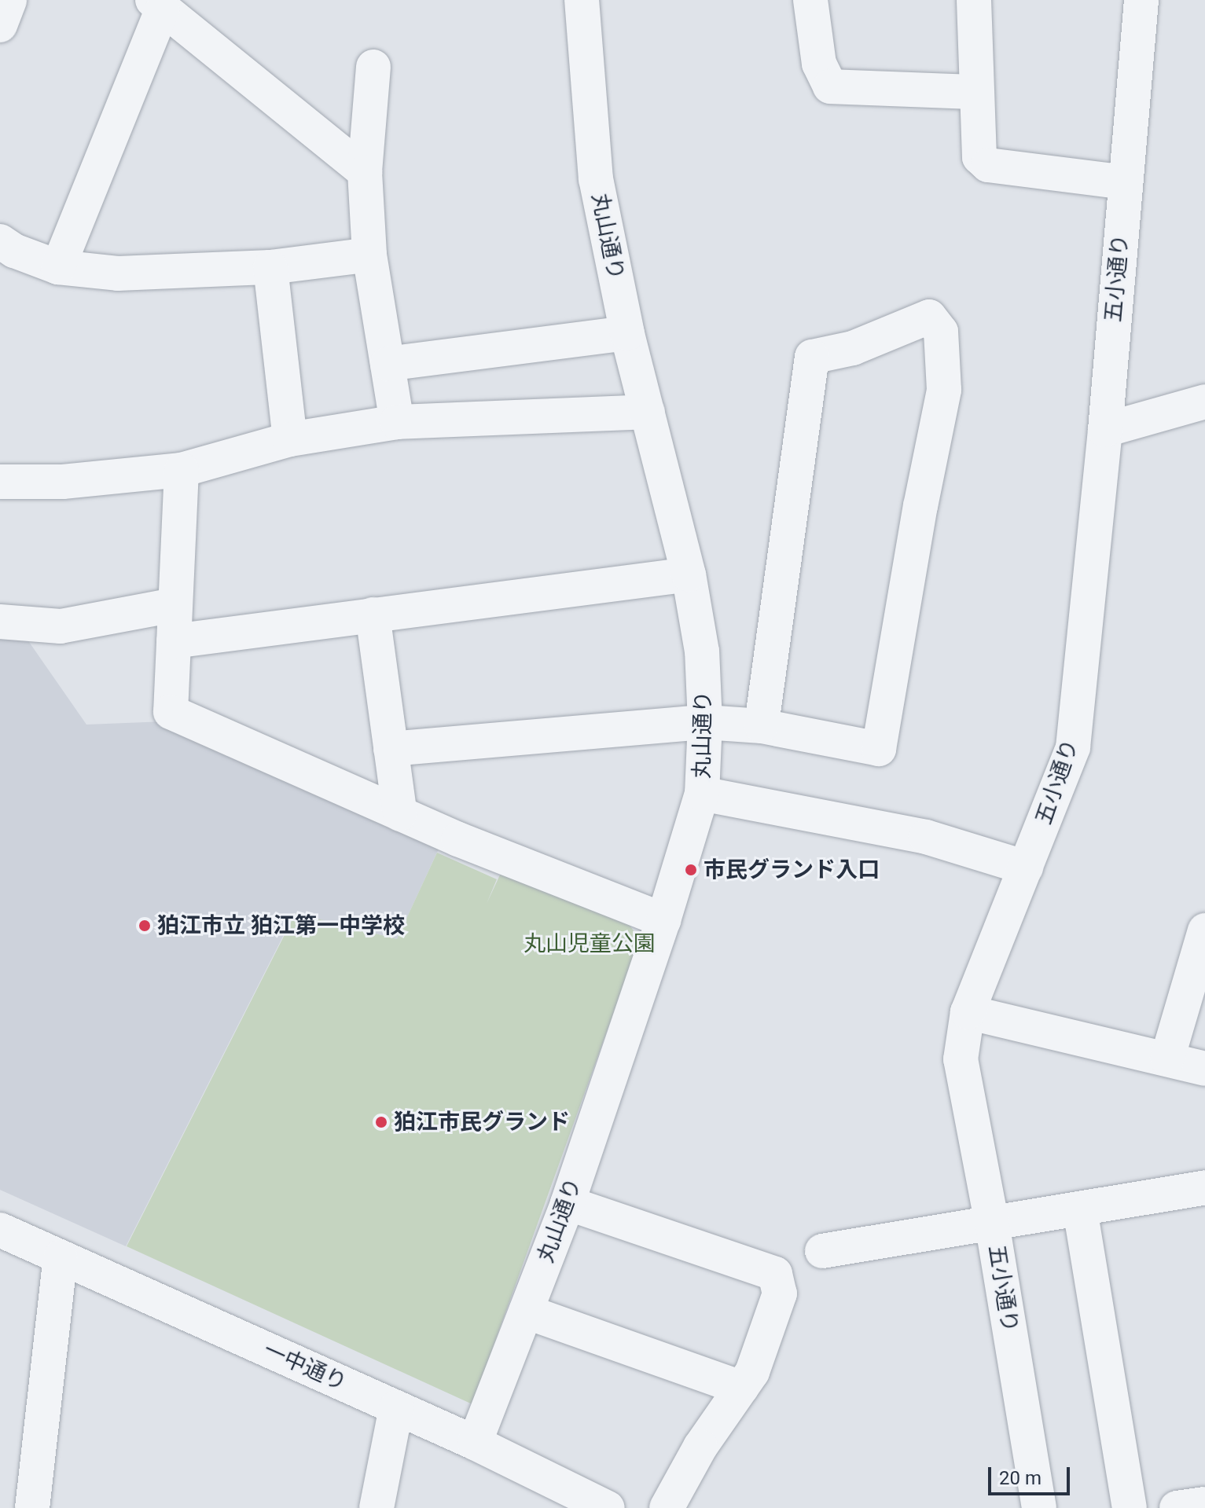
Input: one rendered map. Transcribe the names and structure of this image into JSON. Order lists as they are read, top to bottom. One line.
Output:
{"streets":{"street":["丸山通り","五小通り","一中通り"]},"crossings":[["丸山通り","一中通り"]],"parks":["丸山児童公園"],"places":["市民グランド入口","狛江市立 狛江第一中学校","狛江市民グランド"],"scale_bar":"20 m"}
